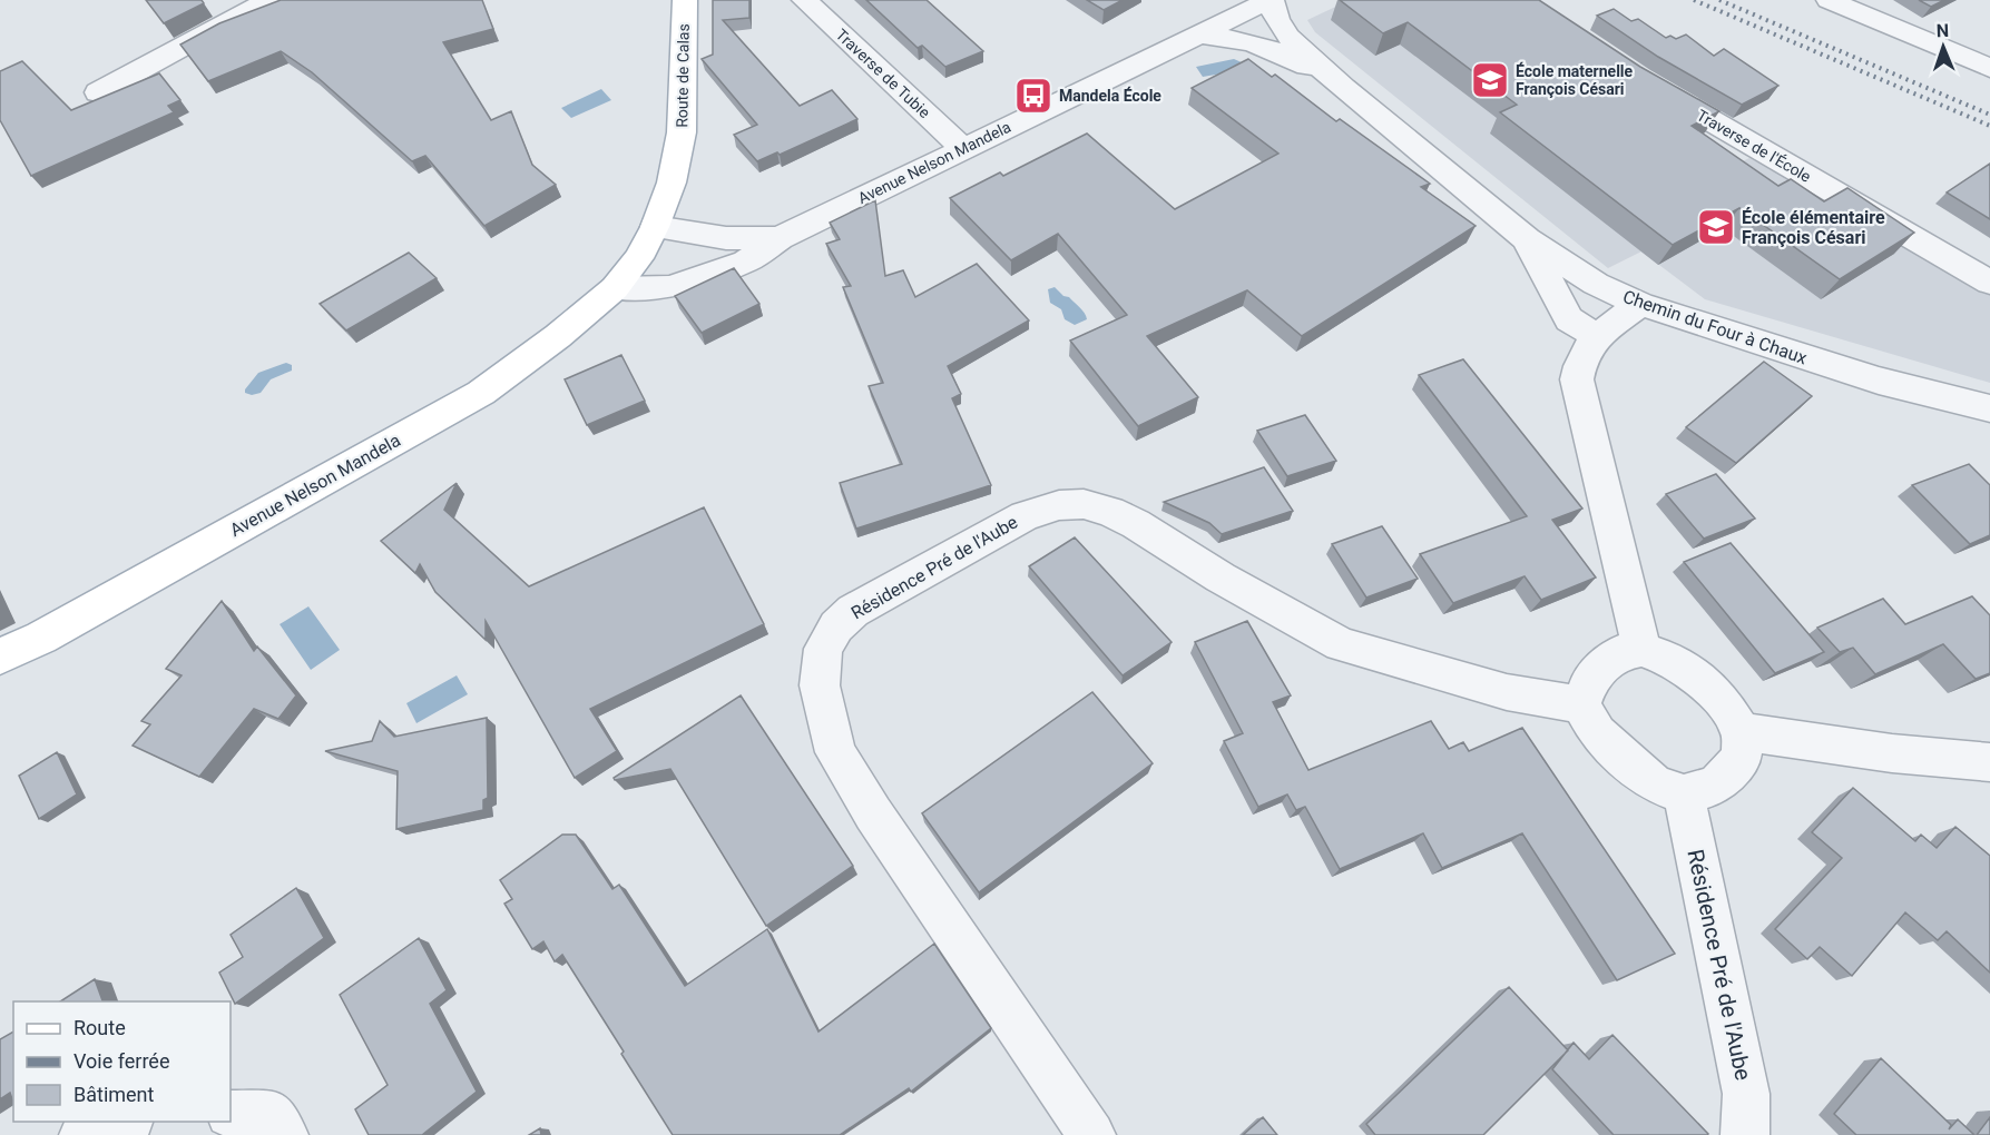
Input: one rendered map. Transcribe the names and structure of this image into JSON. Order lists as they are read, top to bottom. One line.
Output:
{"streets":{"main road":["Route de Calas","Avenue Nelson Mandela"],"street":["Traverse de Tubie","Traverse de l'École","Chemin du Four à Chaux","Résidence Pré de l'Aube"]},"crossings":[["Traverse de Tubie","Avenue Nelson Mandela"],["Route de Calas","Avenue Nelson Mandela"],["Avenue Nelson Mandela","Chemin du Four à Chaux"]],"places":{"school or university":["École maternelle François Césari","École élémentaire François Césari"],"bus stop":["Mandela École"]},"legend":["Route","Voie ferrée","Bâtiment"],"north":"top"}
